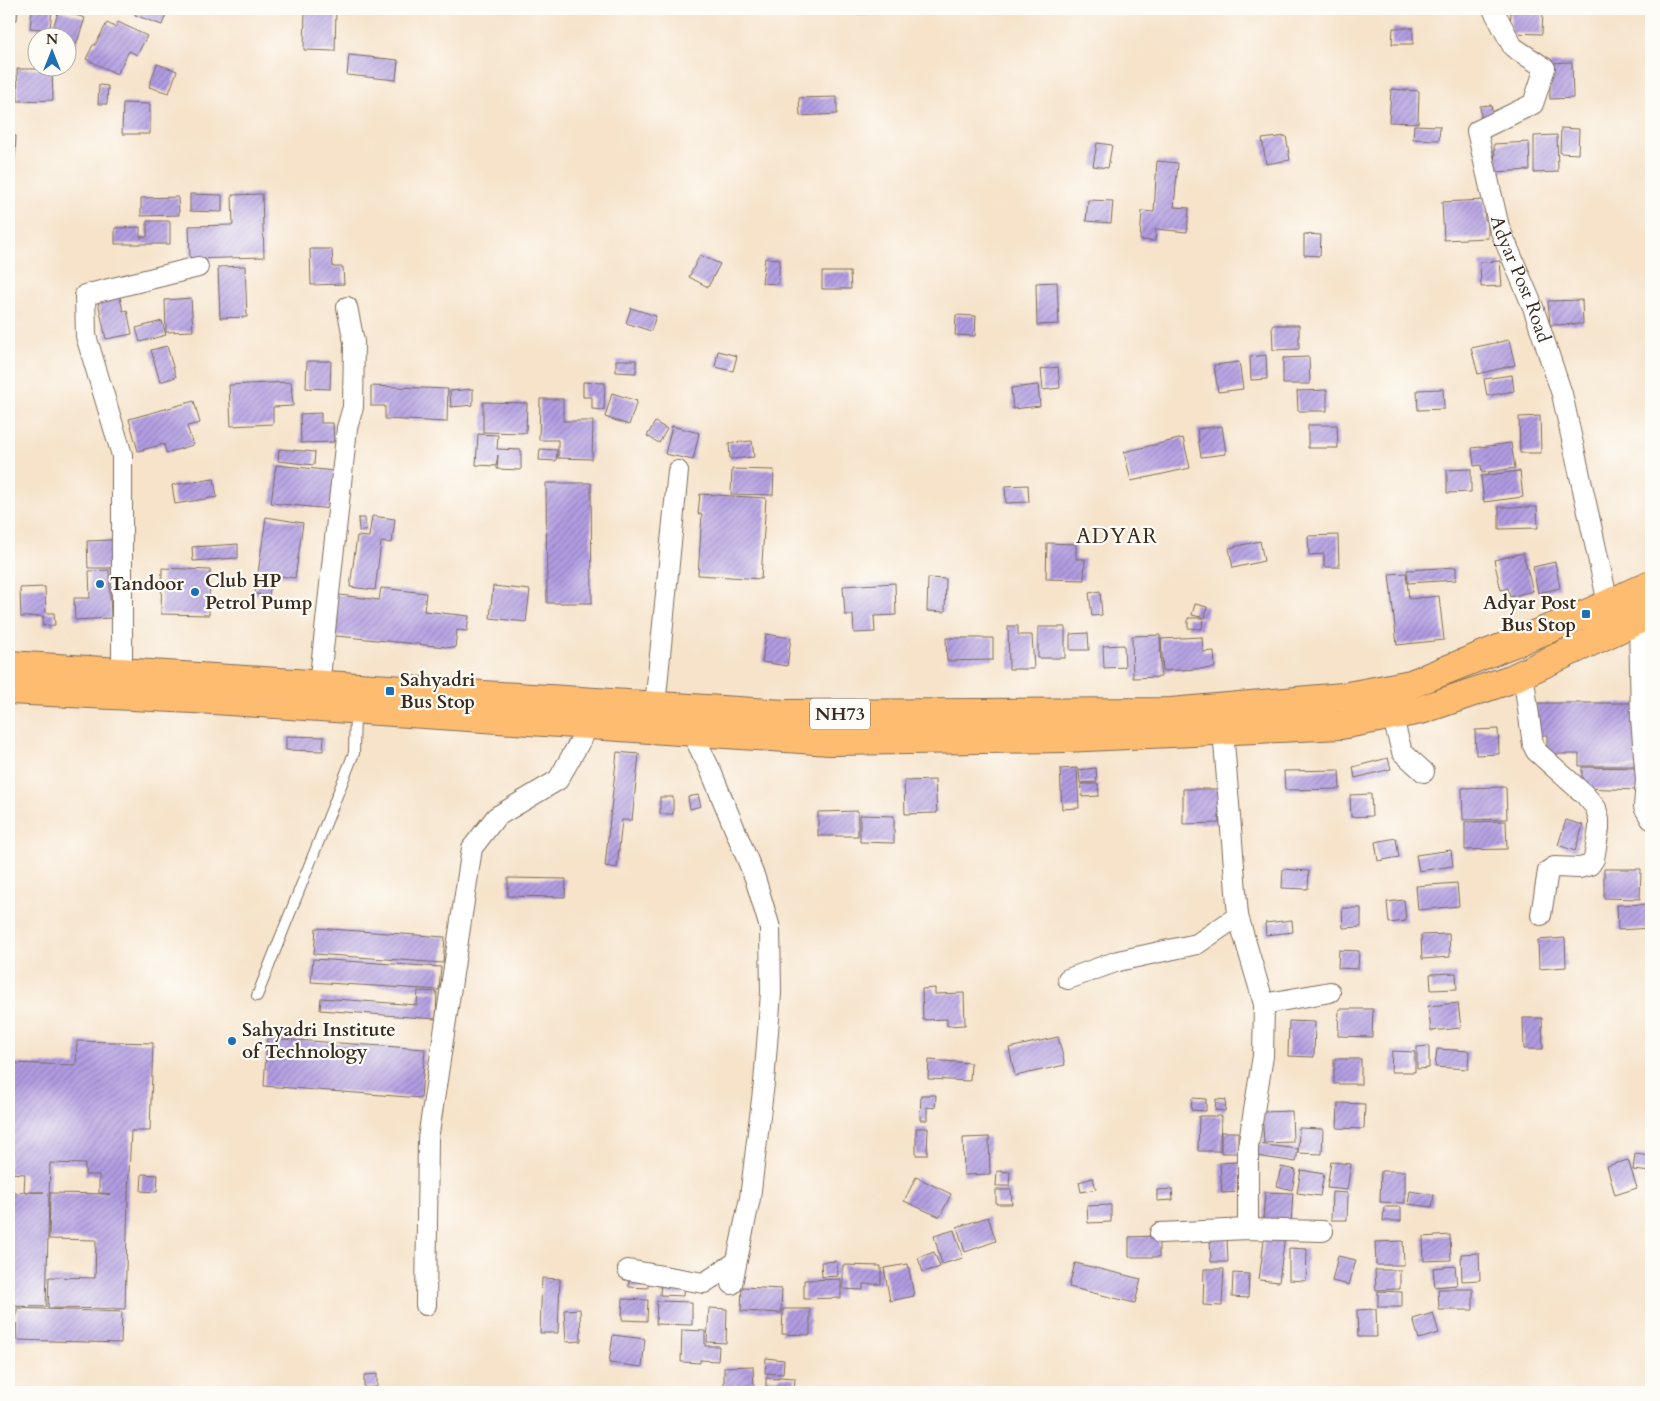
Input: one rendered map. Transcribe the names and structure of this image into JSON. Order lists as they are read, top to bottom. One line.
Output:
{"streets":{"highway":["NH73"],"street":["Adyar Post Road"]},"crossings":[["Adyar Post Road","NH73"]],"districts":["ADYAR"],"places":{"other":["Tandoor","Club HP Petrol Pump","Sahyadri Institute of Technology"],"transit":["Adyar Post Bus Stop","Sahyadri Bus Stop"]},"north":"top"}
